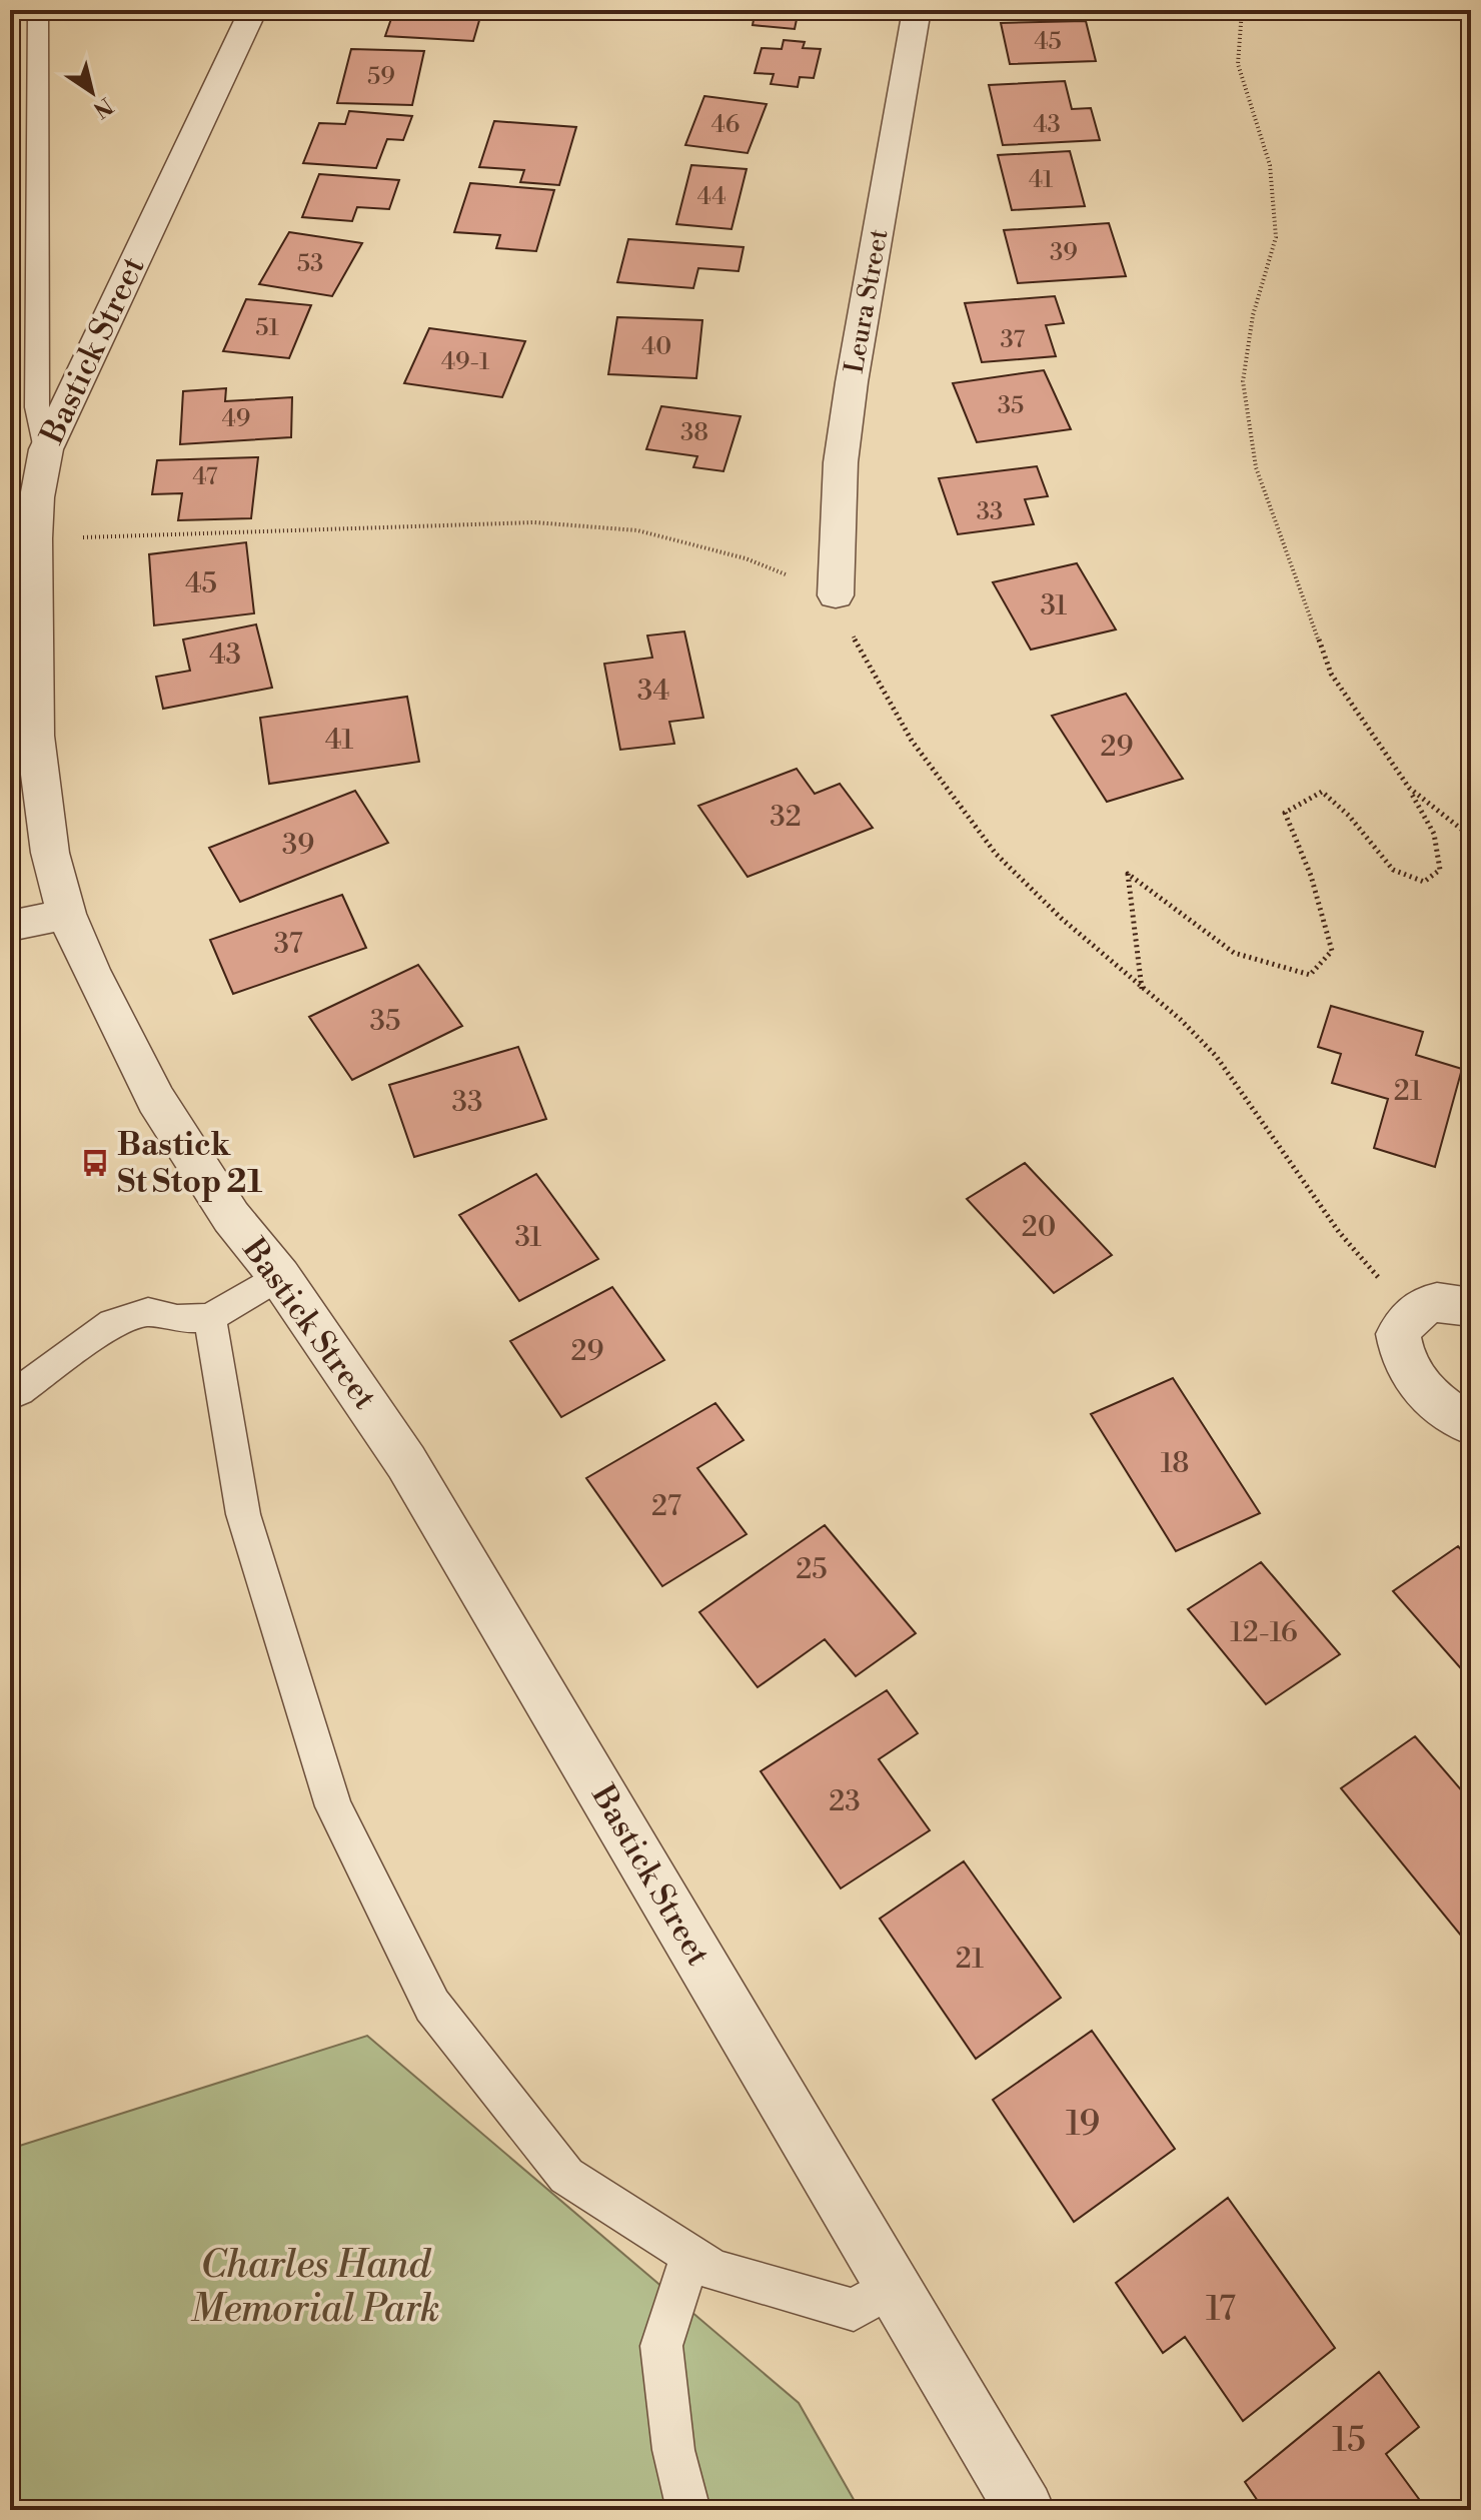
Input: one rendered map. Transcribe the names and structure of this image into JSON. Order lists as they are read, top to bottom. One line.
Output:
{"streets":{"street":["Leura Street","Bastick Street"]},"parks":["Charles Hand Memorial Park"],"places":{"bus stop":["Bastick St Stop 21"]},"house_numbers":["45","59","46","43","41","44","39","53","51","37","40","49-1","35","49","38","47","33","45","31","43","34","41","29","32","39","37","35","21","33","20","31","29","18","27","25","12-16","23","21","19","17","15"],"north":"bottom right"}
